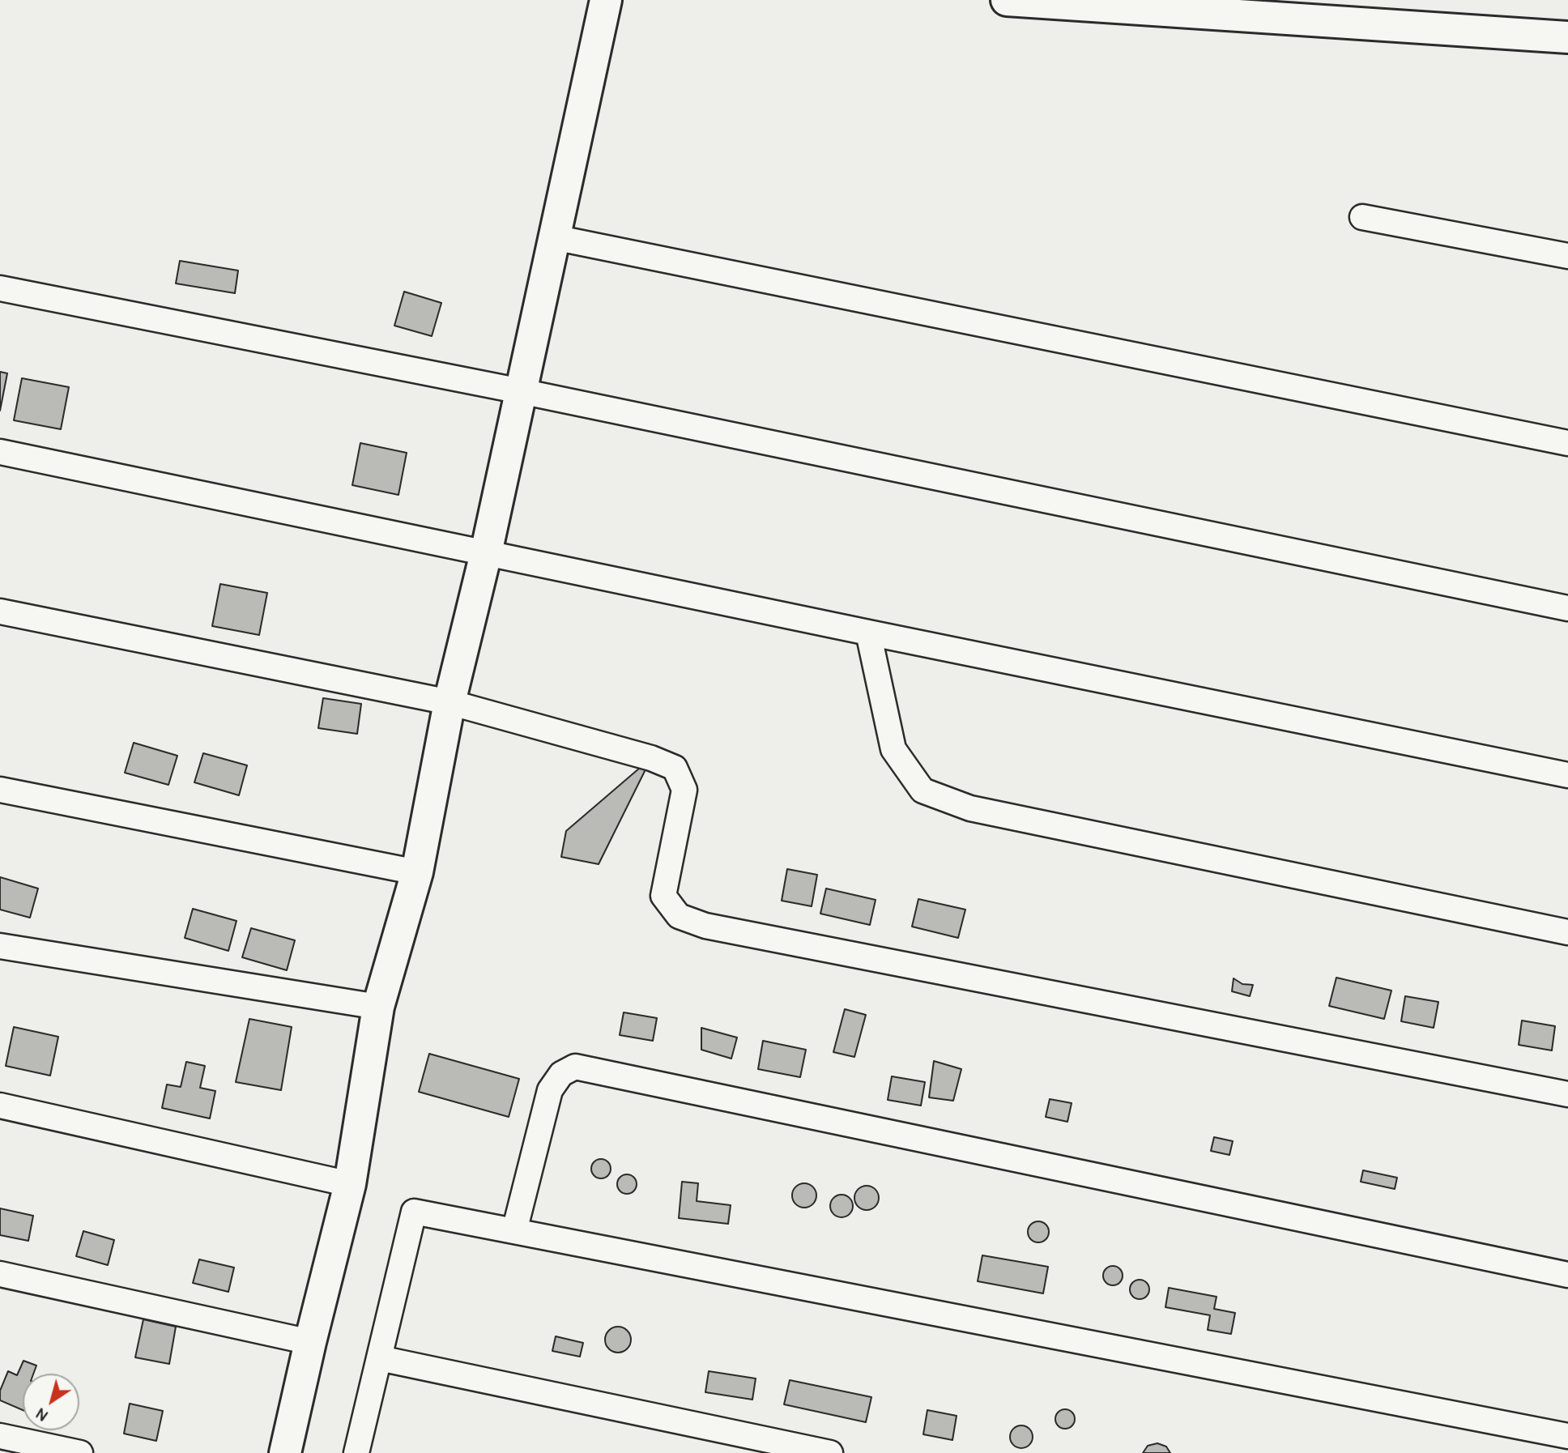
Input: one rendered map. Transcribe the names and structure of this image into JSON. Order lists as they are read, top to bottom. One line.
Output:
{"north":"bottom left"}
